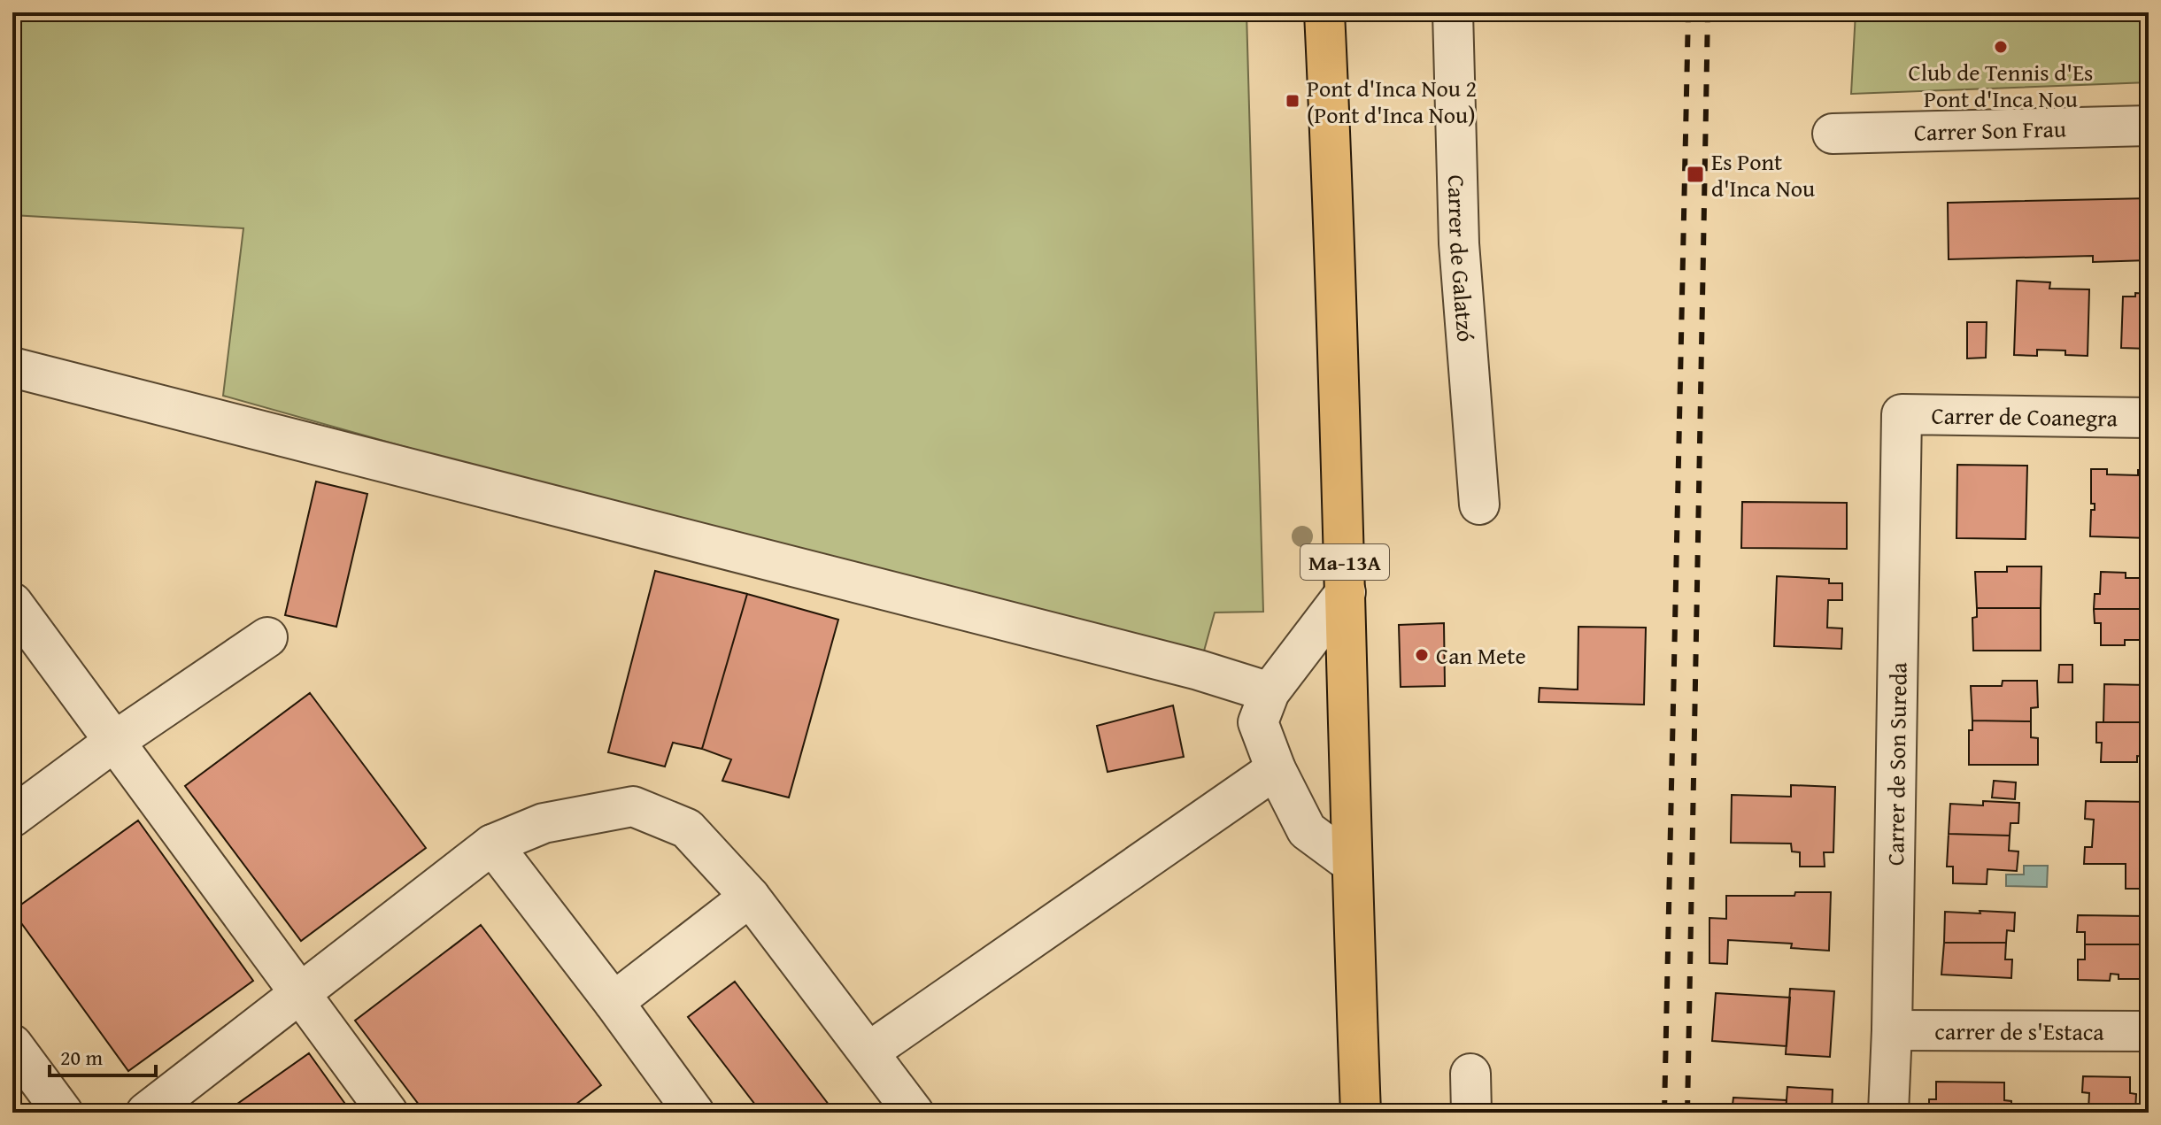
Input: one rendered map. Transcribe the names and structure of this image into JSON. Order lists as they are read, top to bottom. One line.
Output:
{"streets":{"main road":["Ma-13A"],"street":["Carrer Son Frau","Carrer de Galatzó","Carrer de Coanegra","Carrer de Son Sureda","carrer de s'Estaca"]},"crossings":[["Carrer de Coanegra","Carrer de Son Sureda"],["Carrer de Son Sureda","carrer de s'Estaca"]],"places":{"other":["Club de Tennis d'Es Pont d'Inca Nou","Can Mete"],"transit":["Pont d'Inca Nou 2 (Pont d'Inca Nou)","Es Pont d'Inca Nou"]},"scale_bar":"20 m"}
